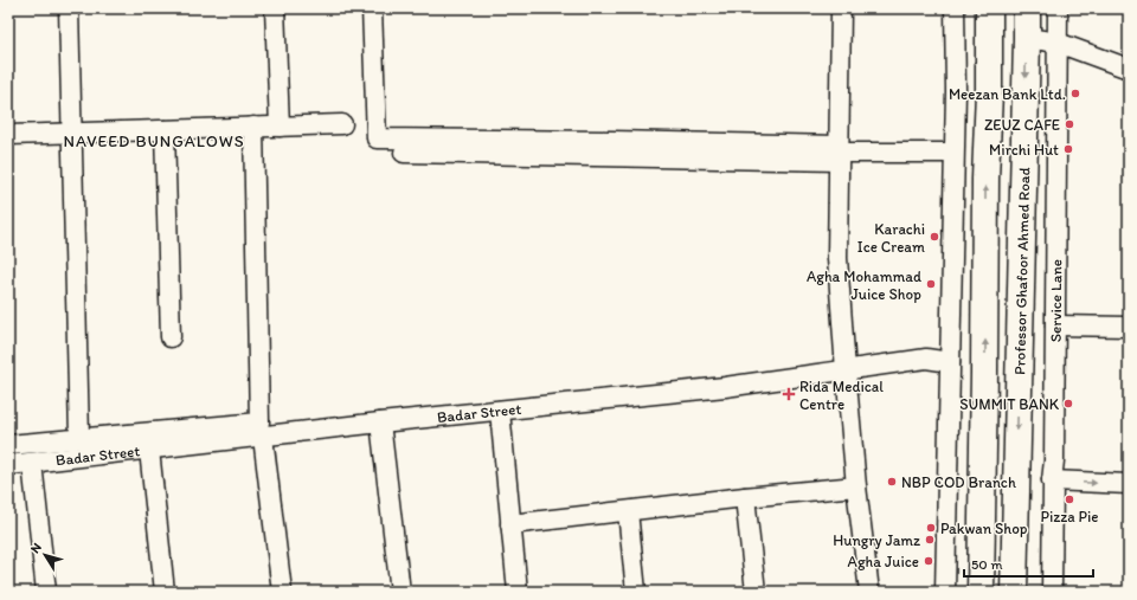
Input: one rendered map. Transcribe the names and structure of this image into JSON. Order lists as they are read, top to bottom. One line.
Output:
{"streets":{"main road":["Professor Ghafoor Ahmed Road"],"street":["Service Lane","Badar Street"]},"districts":["NAVEED BUNGALOWS"],"places":{"other":["Meezan Bank Ltd.","ZEUZ CAFE","Mirchi Hut","Karachi Ice Cream","Agha Mohammad Juice Shop","SUMMIT BANK","NBP COD Branch","Pizza Pie","Pakwan Shop","Hungry Jamz","Agha Juice"],"health":["Rida Medical Centre"]},"scale_bar":"50 m","north":"top left"}
